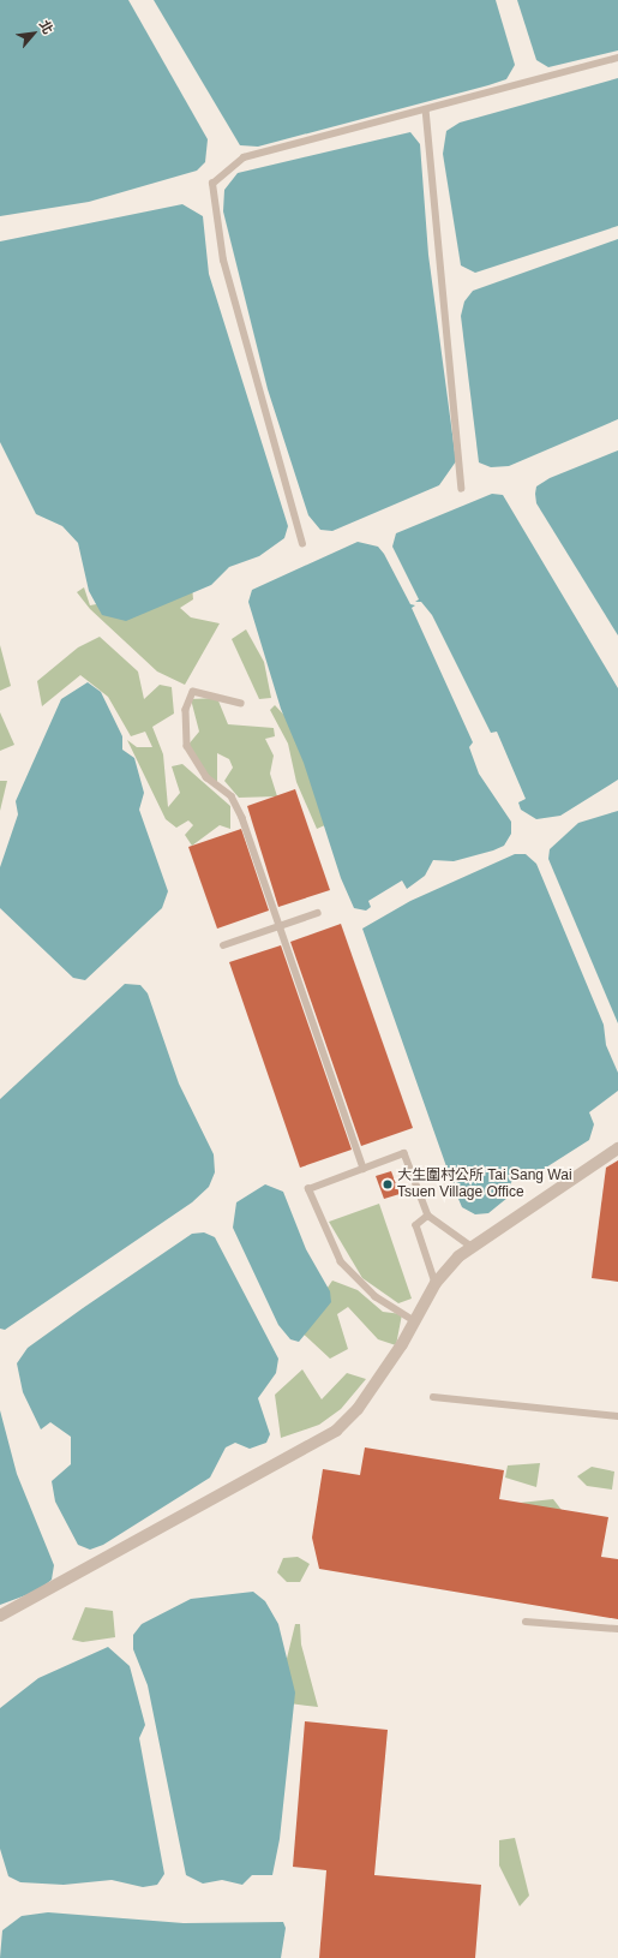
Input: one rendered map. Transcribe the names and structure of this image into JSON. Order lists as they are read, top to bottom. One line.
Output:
{"places":["大生圍村公所 Tai Sang Wai Tsuen Village Office"],"north":"top right"}
